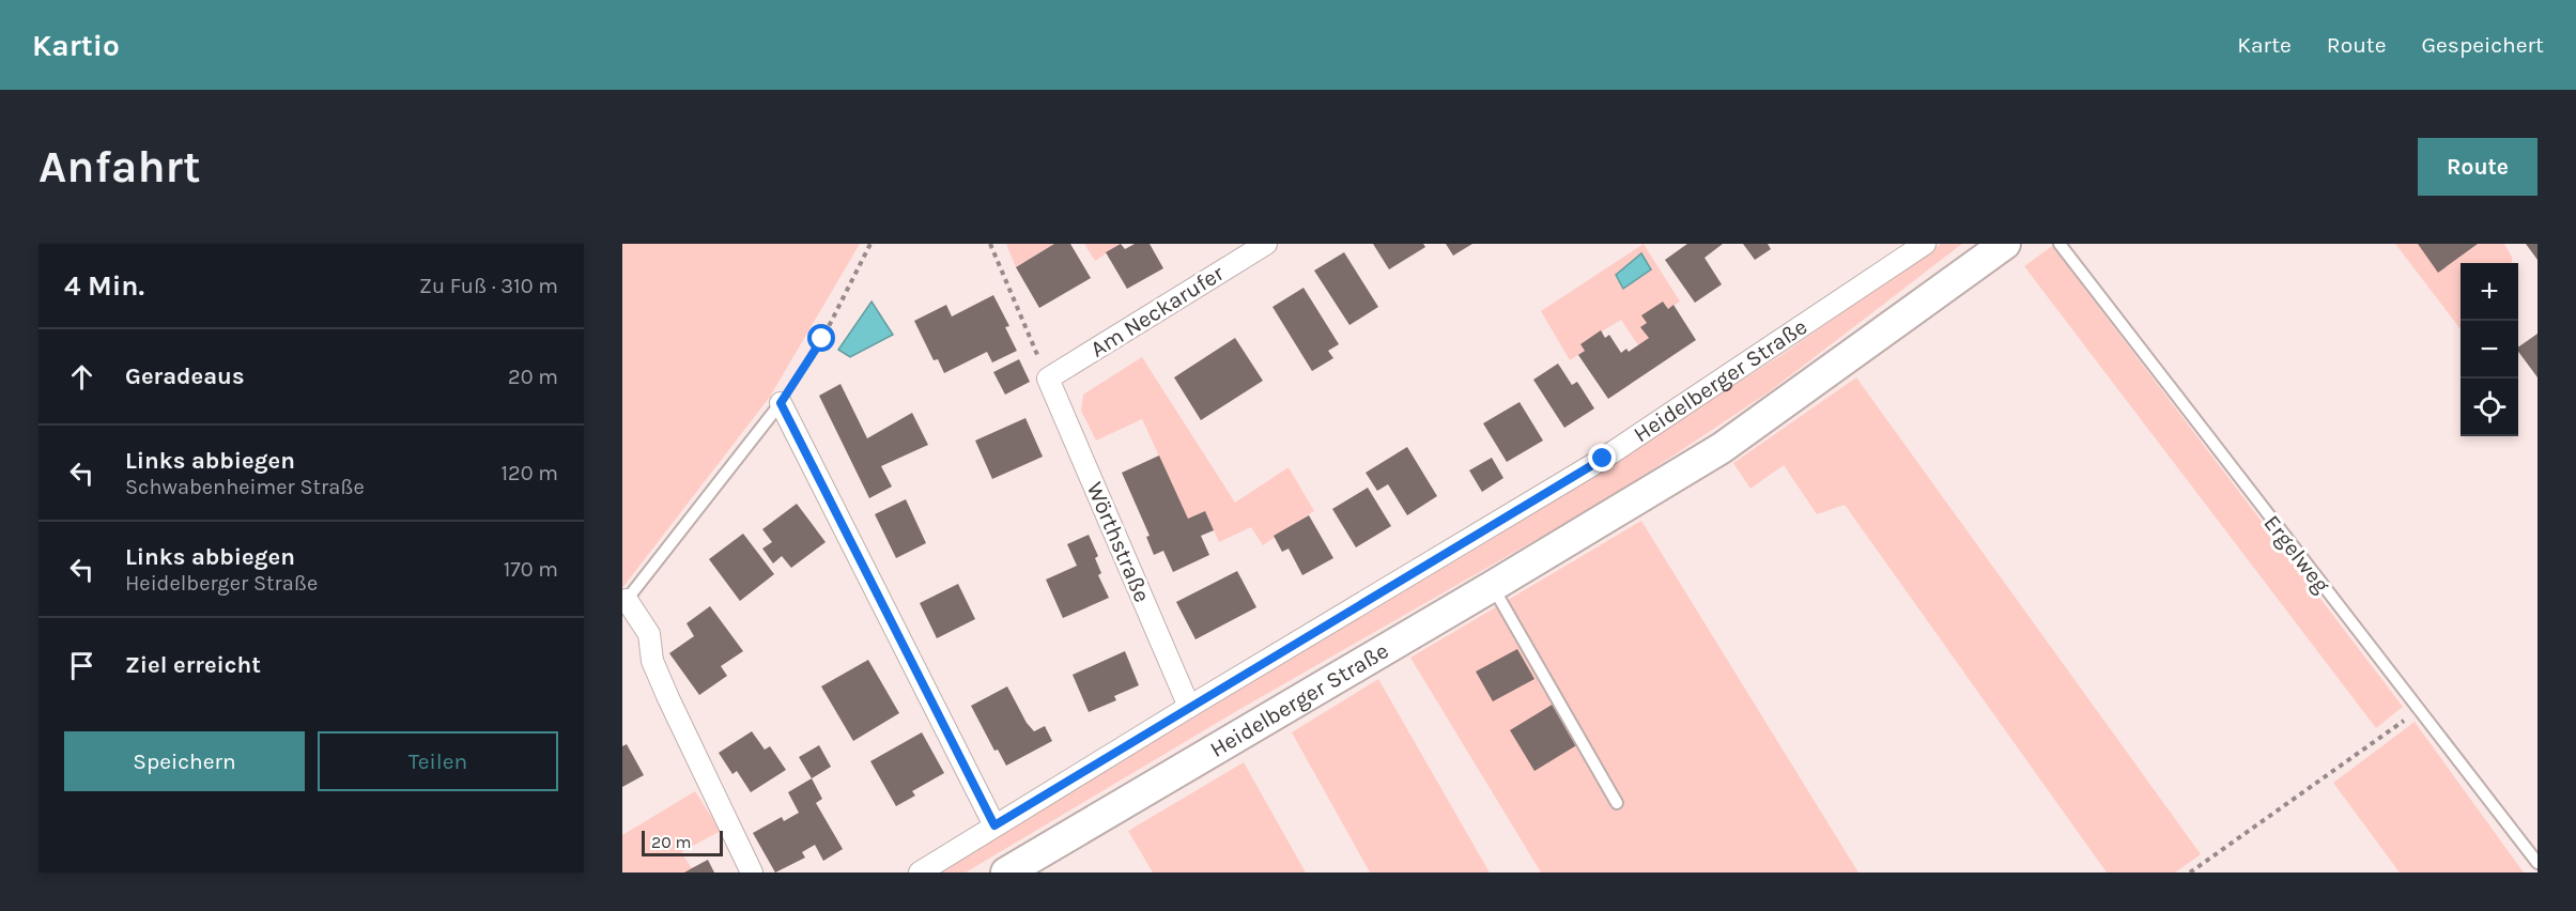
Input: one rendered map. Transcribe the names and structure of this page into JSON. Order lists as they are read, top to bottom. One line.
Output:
{"streets":{"main road":["Heidelberger Straße"],"street":["Am Neckarufer","Wörthstraße"],"lane":["Ergelweg"]},"crossings":[["Am Neckarufer","Wörthstraße"],["Heidelberger Straße","Wörthstraße"]],"scale_bar":"20 m","page":{"header":"Kartio","nav":["Karte","Route","Gespeichert"],"buttons":["Route",["Speichern","Teilen"]],"title":"Anfahrt","heading":["4 Min.","Zu Fuß · 310 m"],"map_buttons":["+","−"],"list":[["Geradeaus","20 m"],["Links abbiegen","Schwabenheimer Straße","120 m"],["Links abbiegen","Heidelberger Straße","170 m"],"Ziel erreicht"],"scale":"20 m"}}
